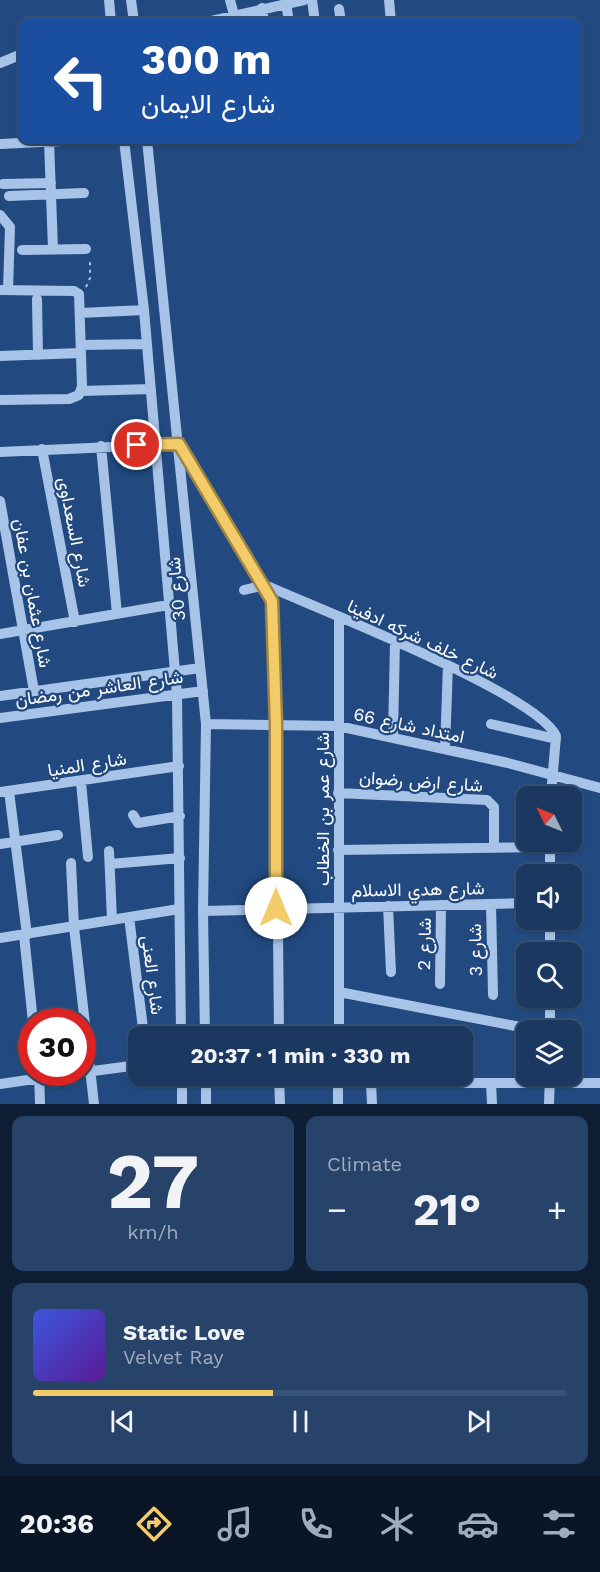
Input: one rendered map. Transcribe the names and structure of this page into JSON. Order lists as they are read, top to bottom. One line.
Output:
{"streets":{"street":["شارع السعداوى","شارع 30","شارع عثمان بن عفان","شارع خلف شركه ادفينا","شارع العاشر من رمضان","امتداد شارع 66","شارع المنيا","شارع ارض رضوان","شارع عمر بن الخطاب","شارع هدي الاسلام","شارع 2","شارع 3","شارع العنى"]},"crossings":[["شارع 30","شارع العاشر من رمضان"],["شارع 30","امتداد شارع 66"],["شارع 30","شارع المنيا"],["شارع 30","شارع هدي الاسلام"],["شارع عثمان بن عفان","شارع العاشر من رمضان"],["شارع خلف شركه ادفينا","شارع عمر بن الخطاب"],["امتداد شارع 66","شارع عمر بن الخطاب"],["شارع ارض رضوان","شارع عمر بن الخطاب"],["شارع عمر بن الخطاب","شارع هدي الاسلام"],["شارع هدي الاسلام","شارع 2"],["شارع هدي الاسلام","شارع 3"]],"north":"top left","page":{"turn":["300 m","شارع الايمان"],"limit":"30","trip":"20:37 · 1 min · 330 m","tile":[["27","km/h"],"Climate"],"heat":["−","21°","+"],"song":["Static Love","Velvet Ray"],"tabs":"20:36"}}
